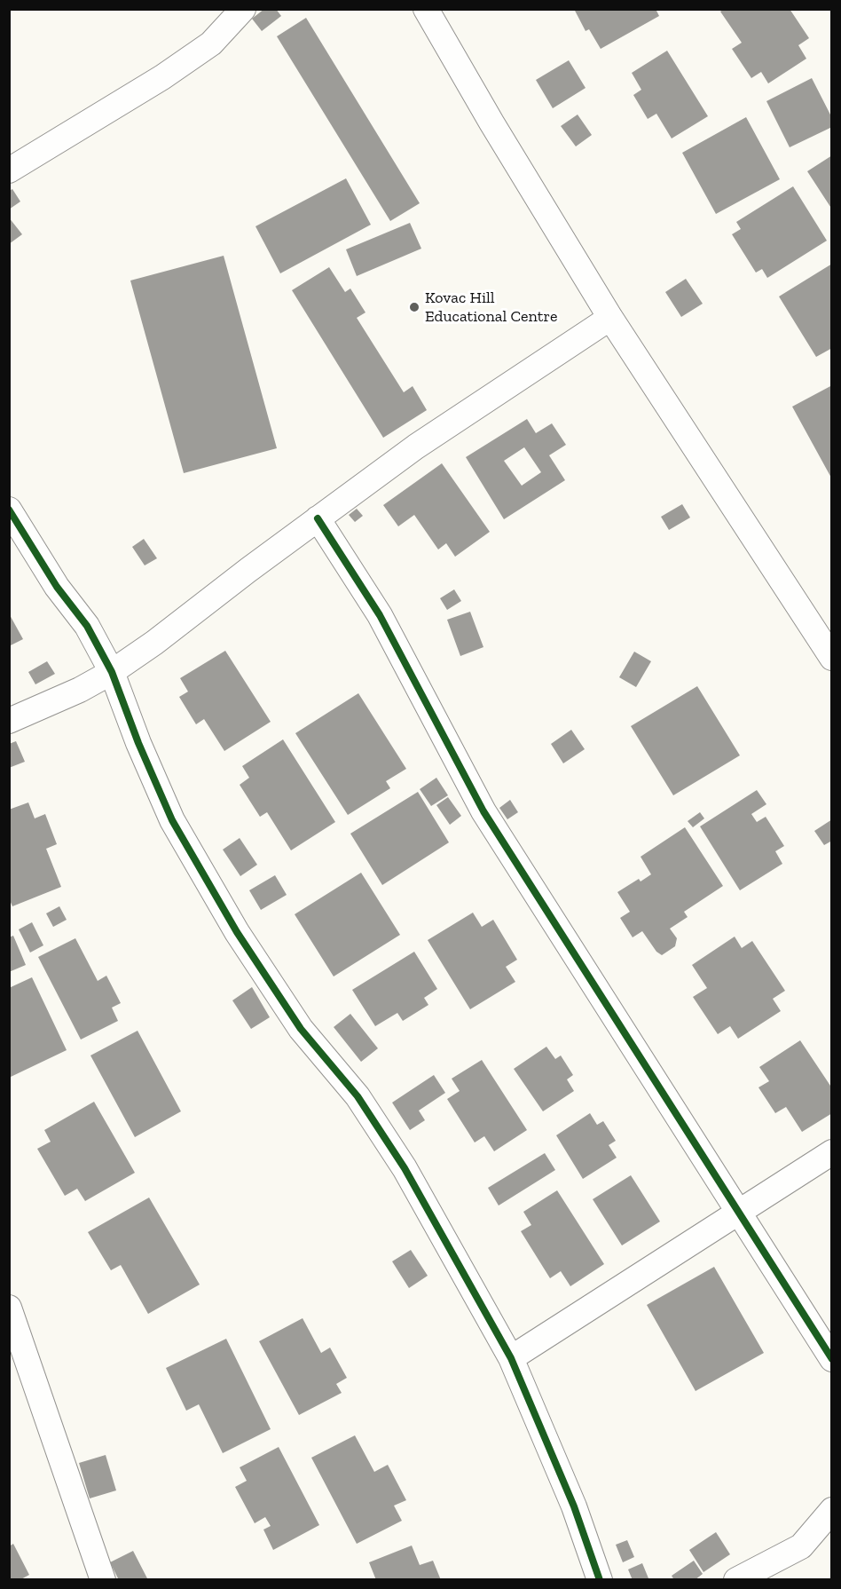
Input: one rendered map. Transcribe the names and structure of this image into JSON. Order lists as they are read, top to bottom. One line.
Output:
{"places":["Kovac Hill Educational Centre"]}
